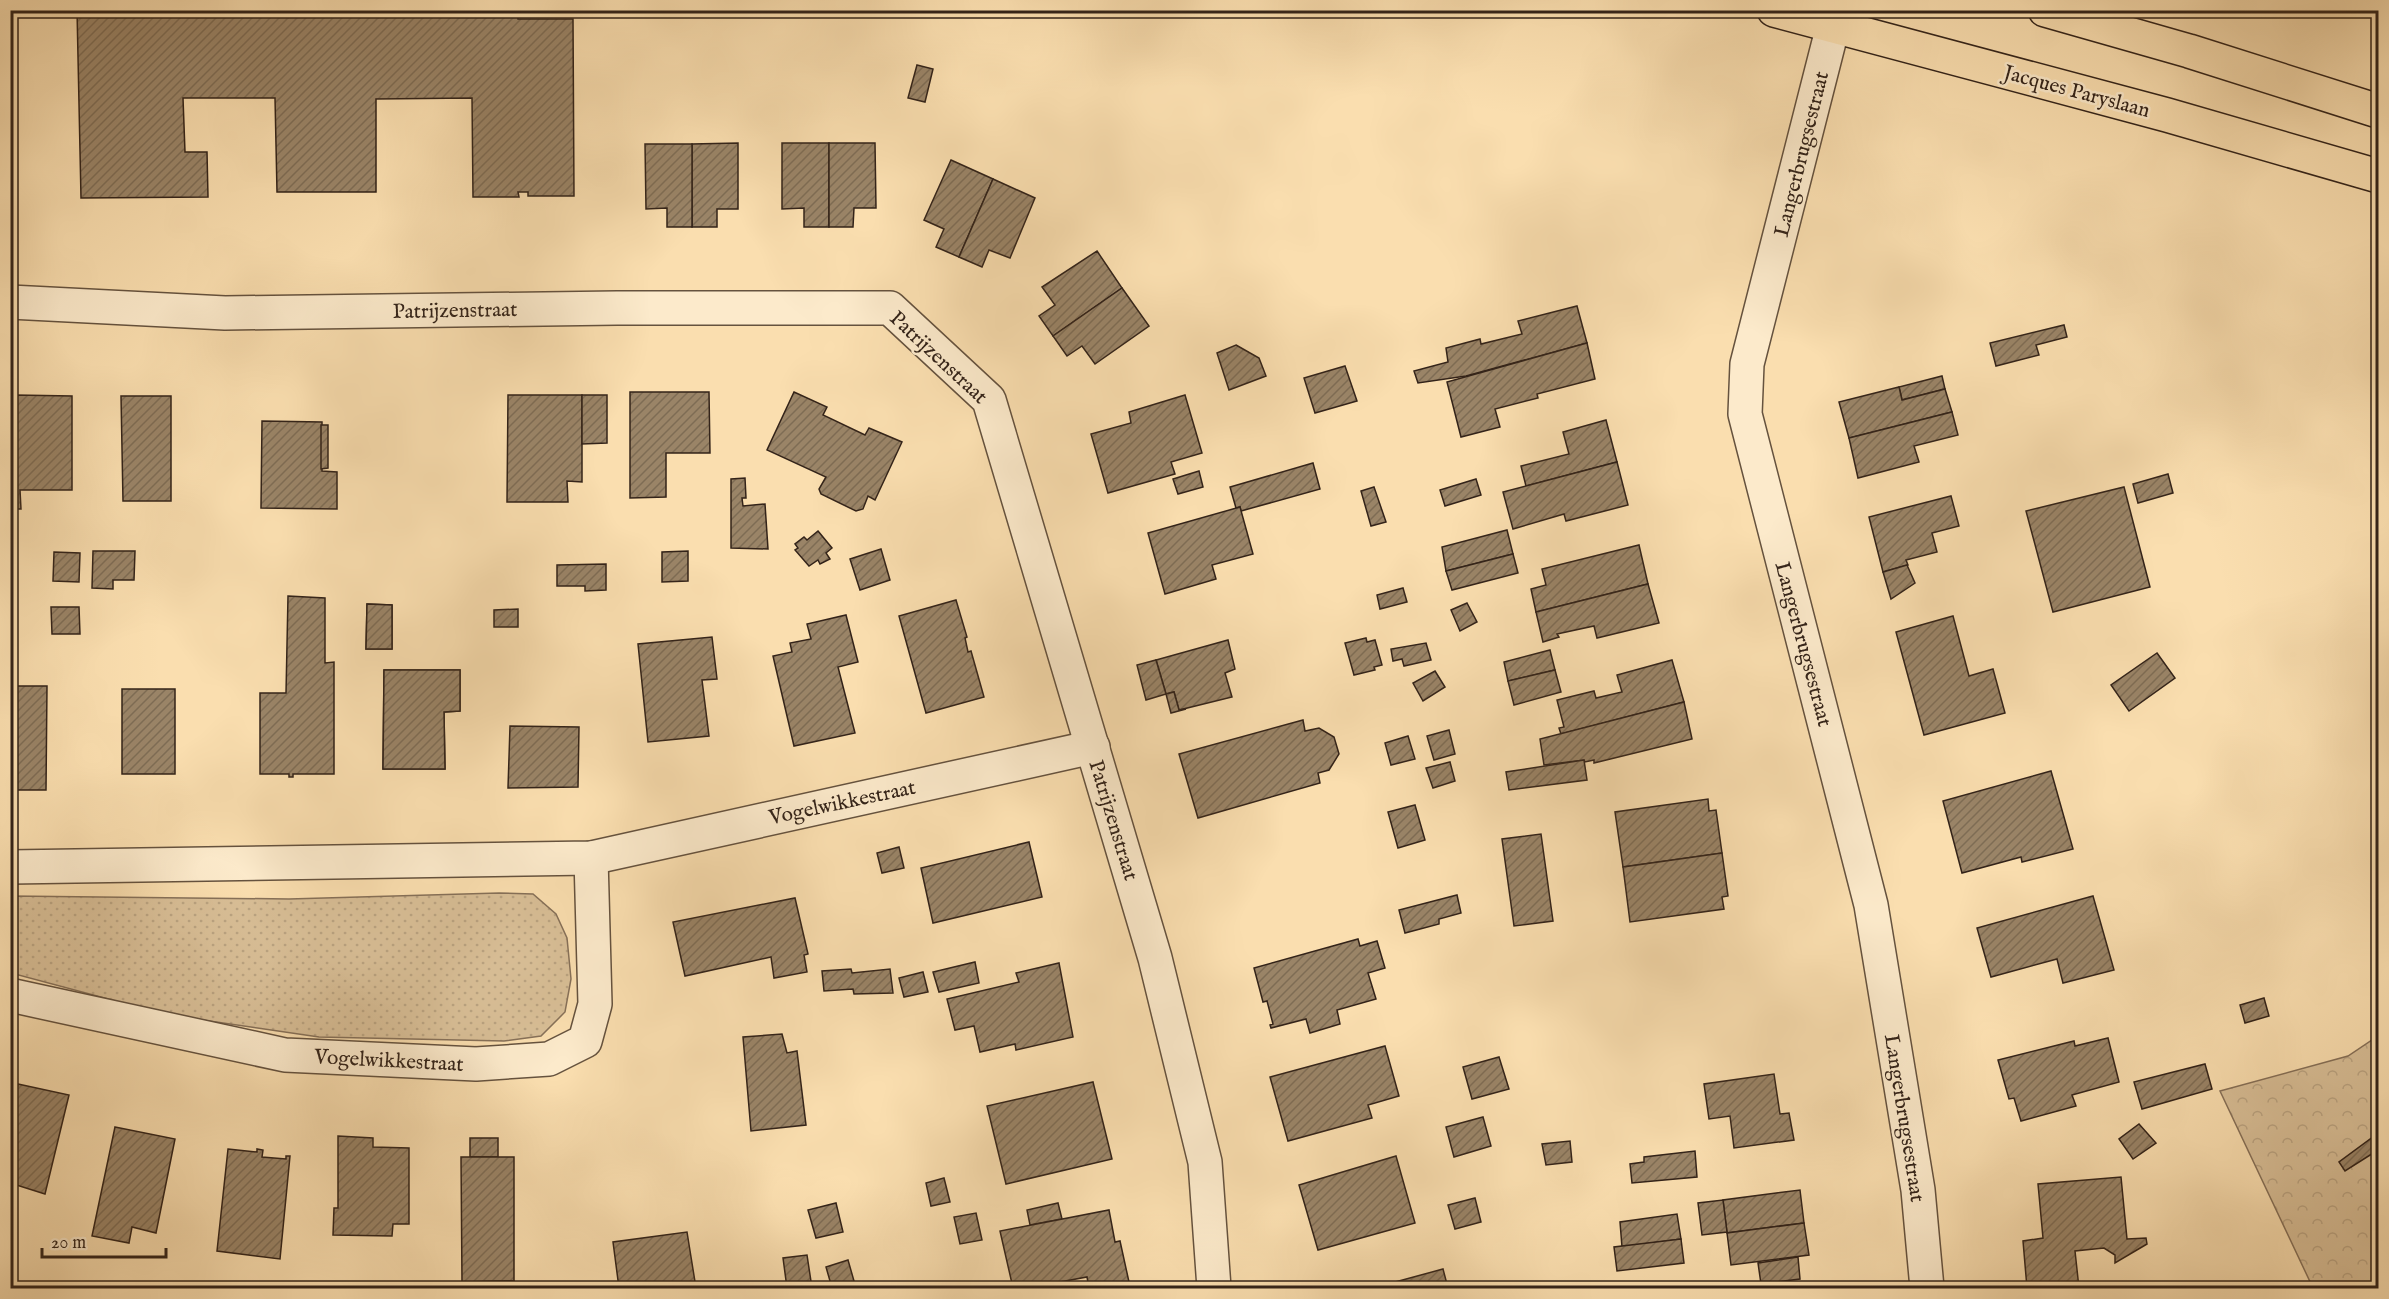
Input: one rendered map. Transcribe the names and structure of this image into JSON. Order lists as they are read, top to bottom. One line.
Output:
{"streets":{"highway":["Jacques Paryslaan"],"street":["Langerbrugsestraat","Patrijzenstraat","Vogelwikkestraat"]},"crossings":[["Jacques Paryslaan","Langerbrugsestraat"],["Patrijzenstraat","Vogelwikkestraat"]],"scale_bar":"20 m"}
